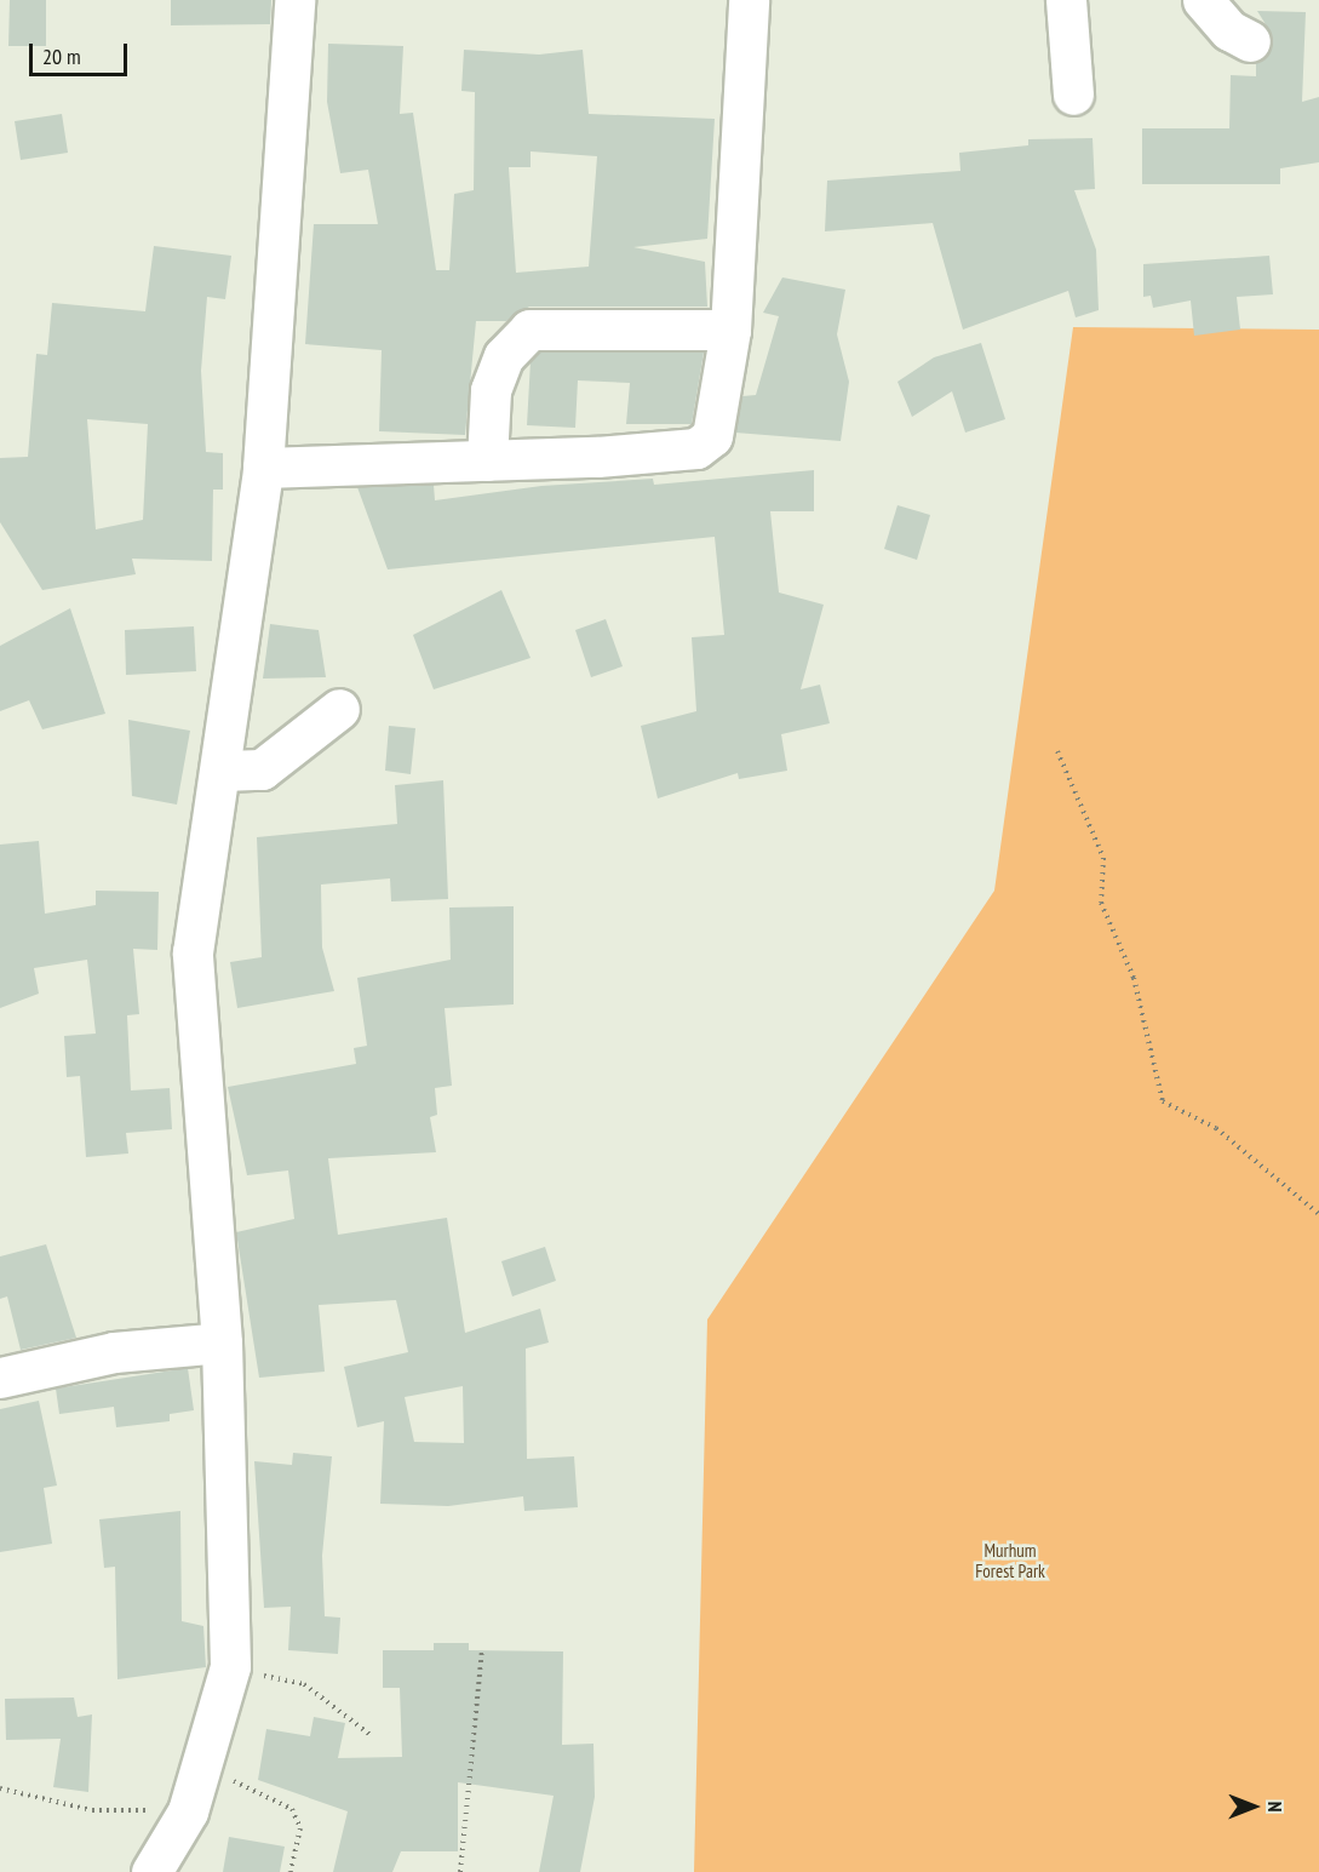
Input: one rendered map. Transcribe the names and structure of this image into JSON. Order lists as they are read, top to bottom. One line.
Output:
{"parks":["Murhum Forest Park"],"scale_bar":"20 m","north":"right"}
